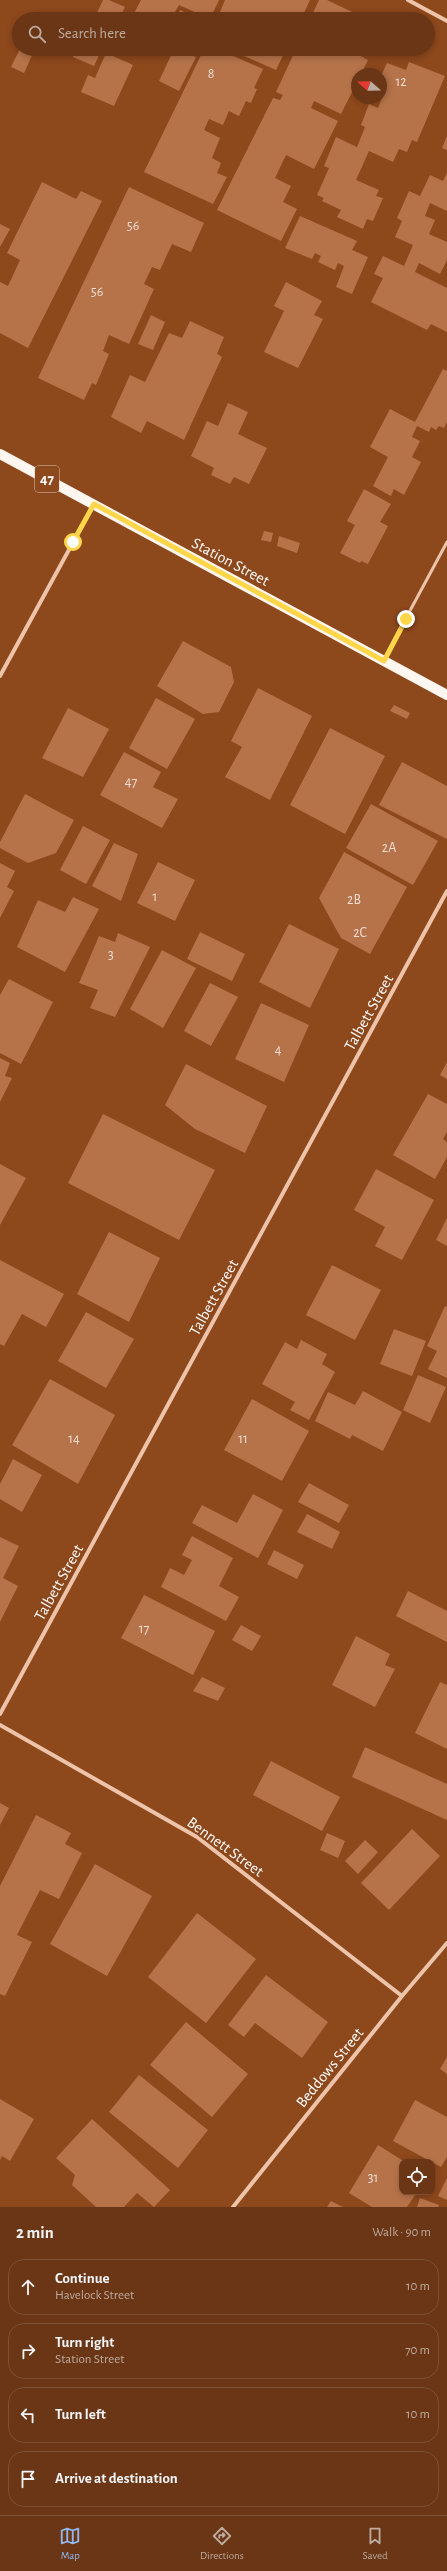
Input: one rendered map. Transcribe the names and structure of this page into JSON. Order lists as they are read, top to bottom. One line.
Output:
{"streets":{"main road":["47","Station Street"],"street":["Talbett Street","Bennett Street","Beddows Street"]},"crossings":[["Bennett Street","Beddows Street"]],"house_numbers":["8","12","56","56","47","2A","1","2B","2C","3","4","14","11","17","31"],"north":"left","page":{"search":"Search here","heading":["2 min","Walk · 90 m"],"list":[["Continue","Havelock Street","10 m"],["Turn right","Station Street","70 m"],["Turn left","10 m"],"Arrive at destination"],"nav":["Map","Directions","Saved"]}}
